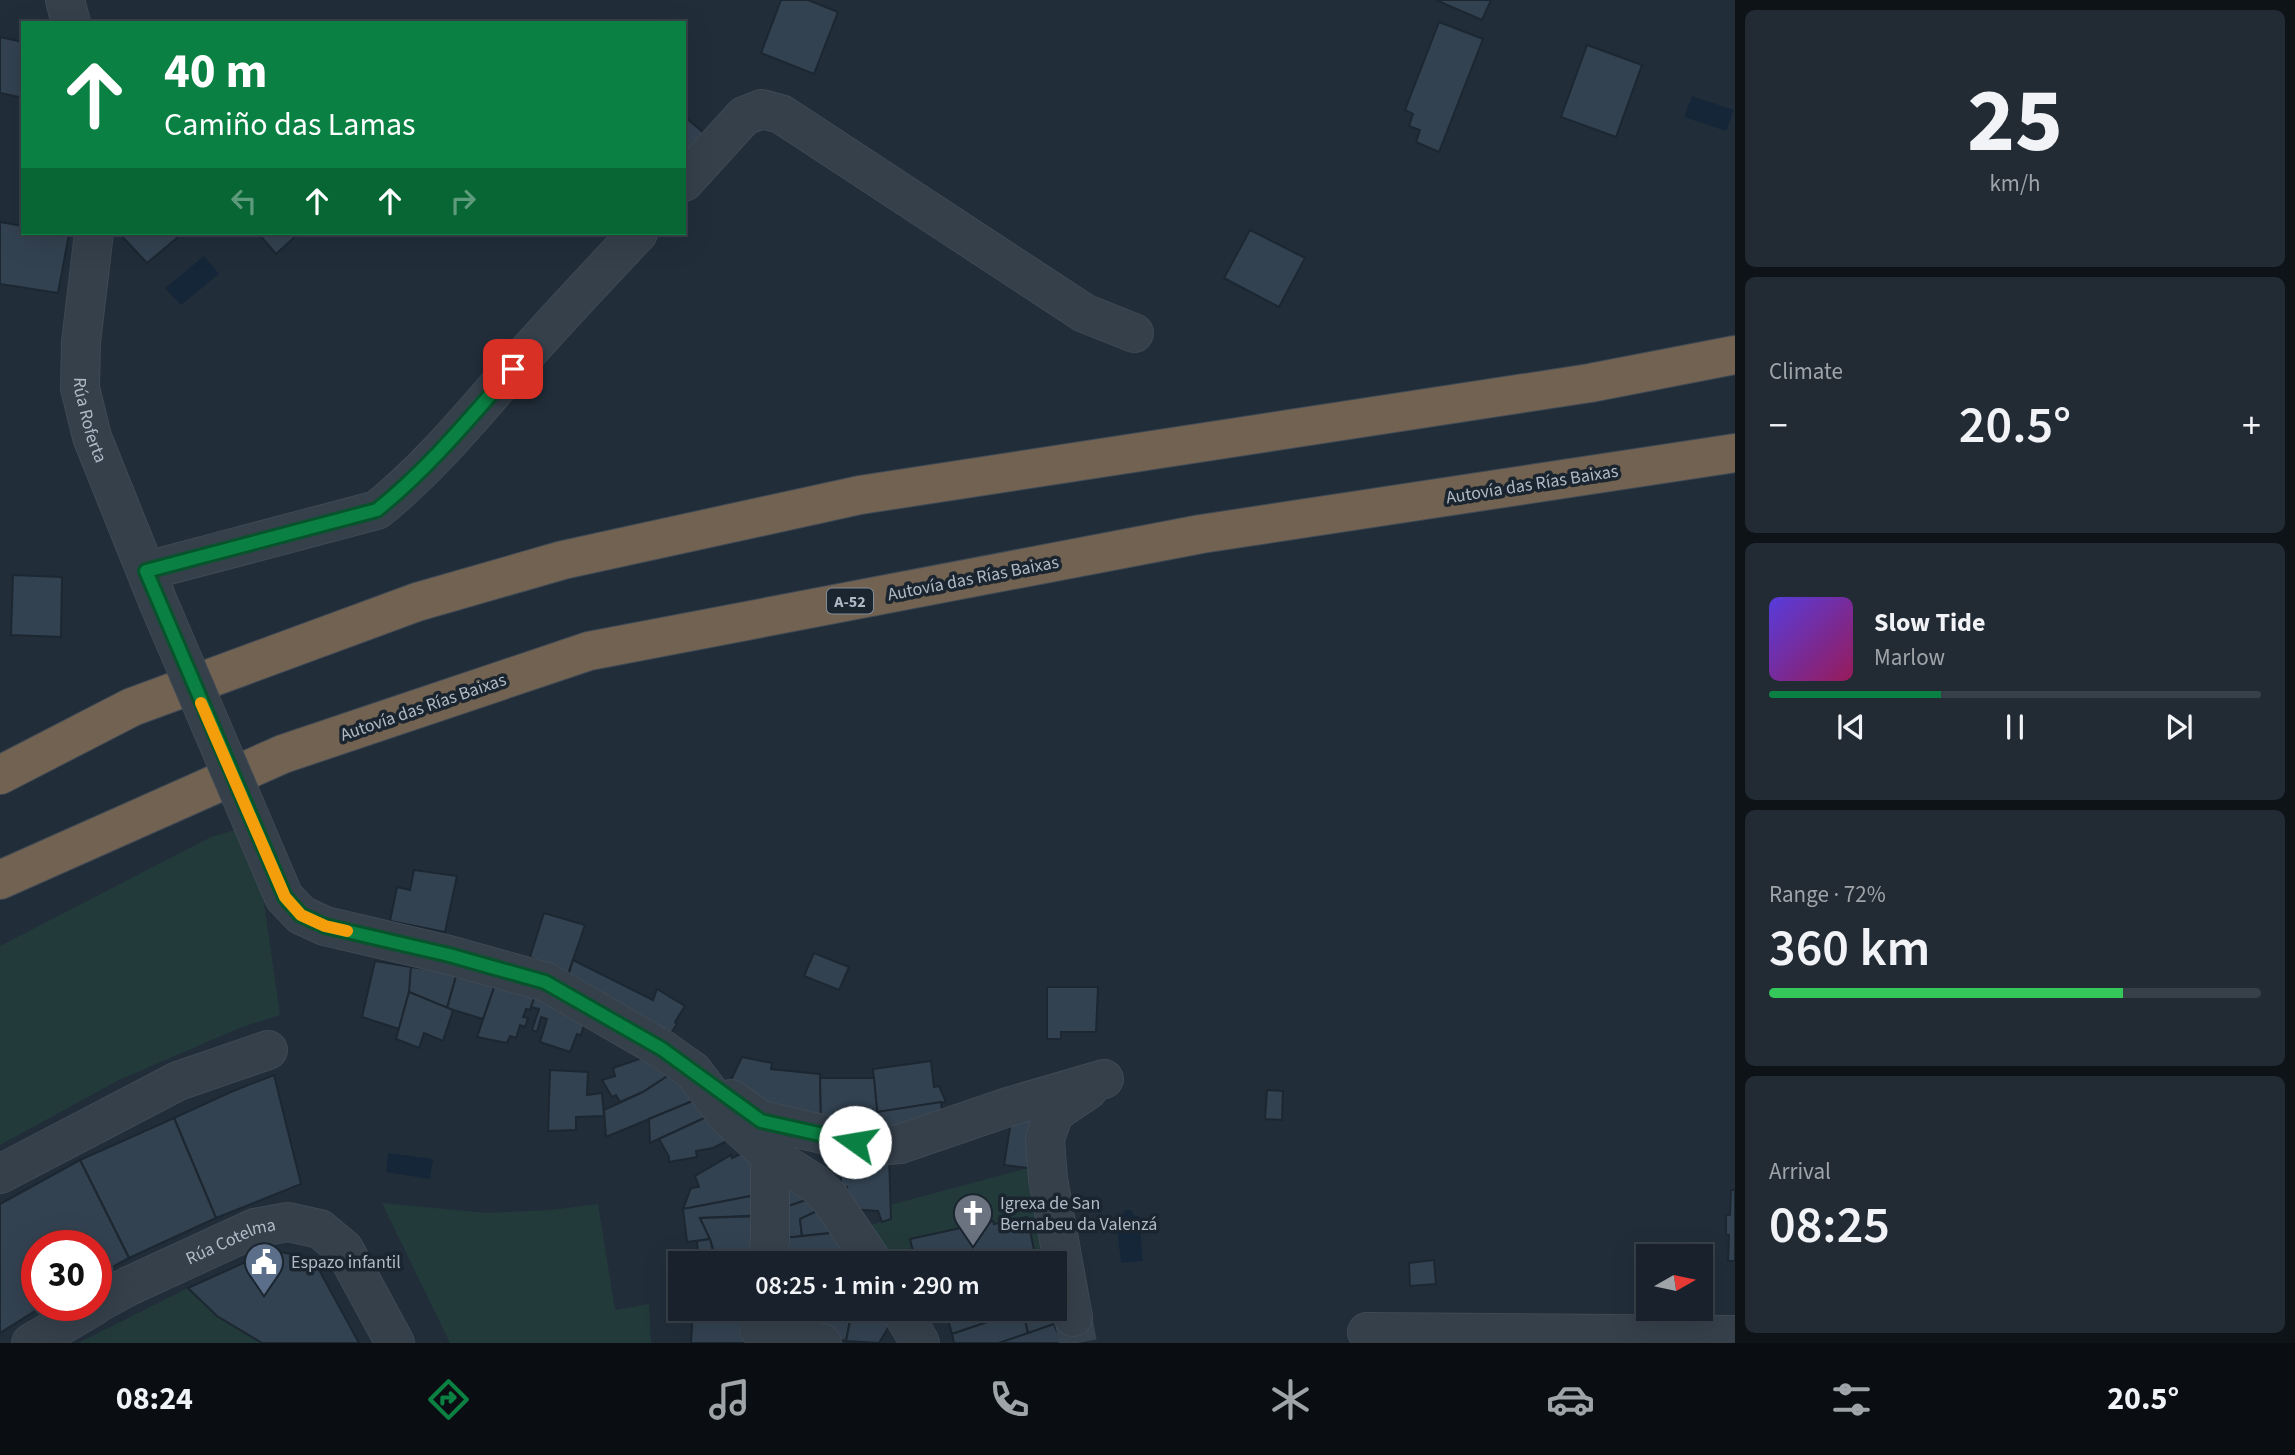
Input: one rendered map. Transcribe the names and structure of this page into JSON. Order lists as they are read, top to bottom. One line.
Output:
{"streets":{"highway":["Autovía das Rías Baixas","A-52"],"street":["Rúa Roferta","Rúa Cotelma"]},"places":{"church":["Igrexa de San Bernabeu da Valenzá"],"public building":["Espazo infantil"]},"north":"right","page":{"tile":[["25","km/h"],"Climate",["Range · 72%","360 km"],["Arrival","08:25"]],"turn":["40 m","Camiño das Lamas"],"heat":["−","20.5°","+"],"song":["Slow Tide","Marlow"],"limit":"30","trip":"08:25 · 1 min · 290 m","tabs":["08:24","20.5°"]}}
